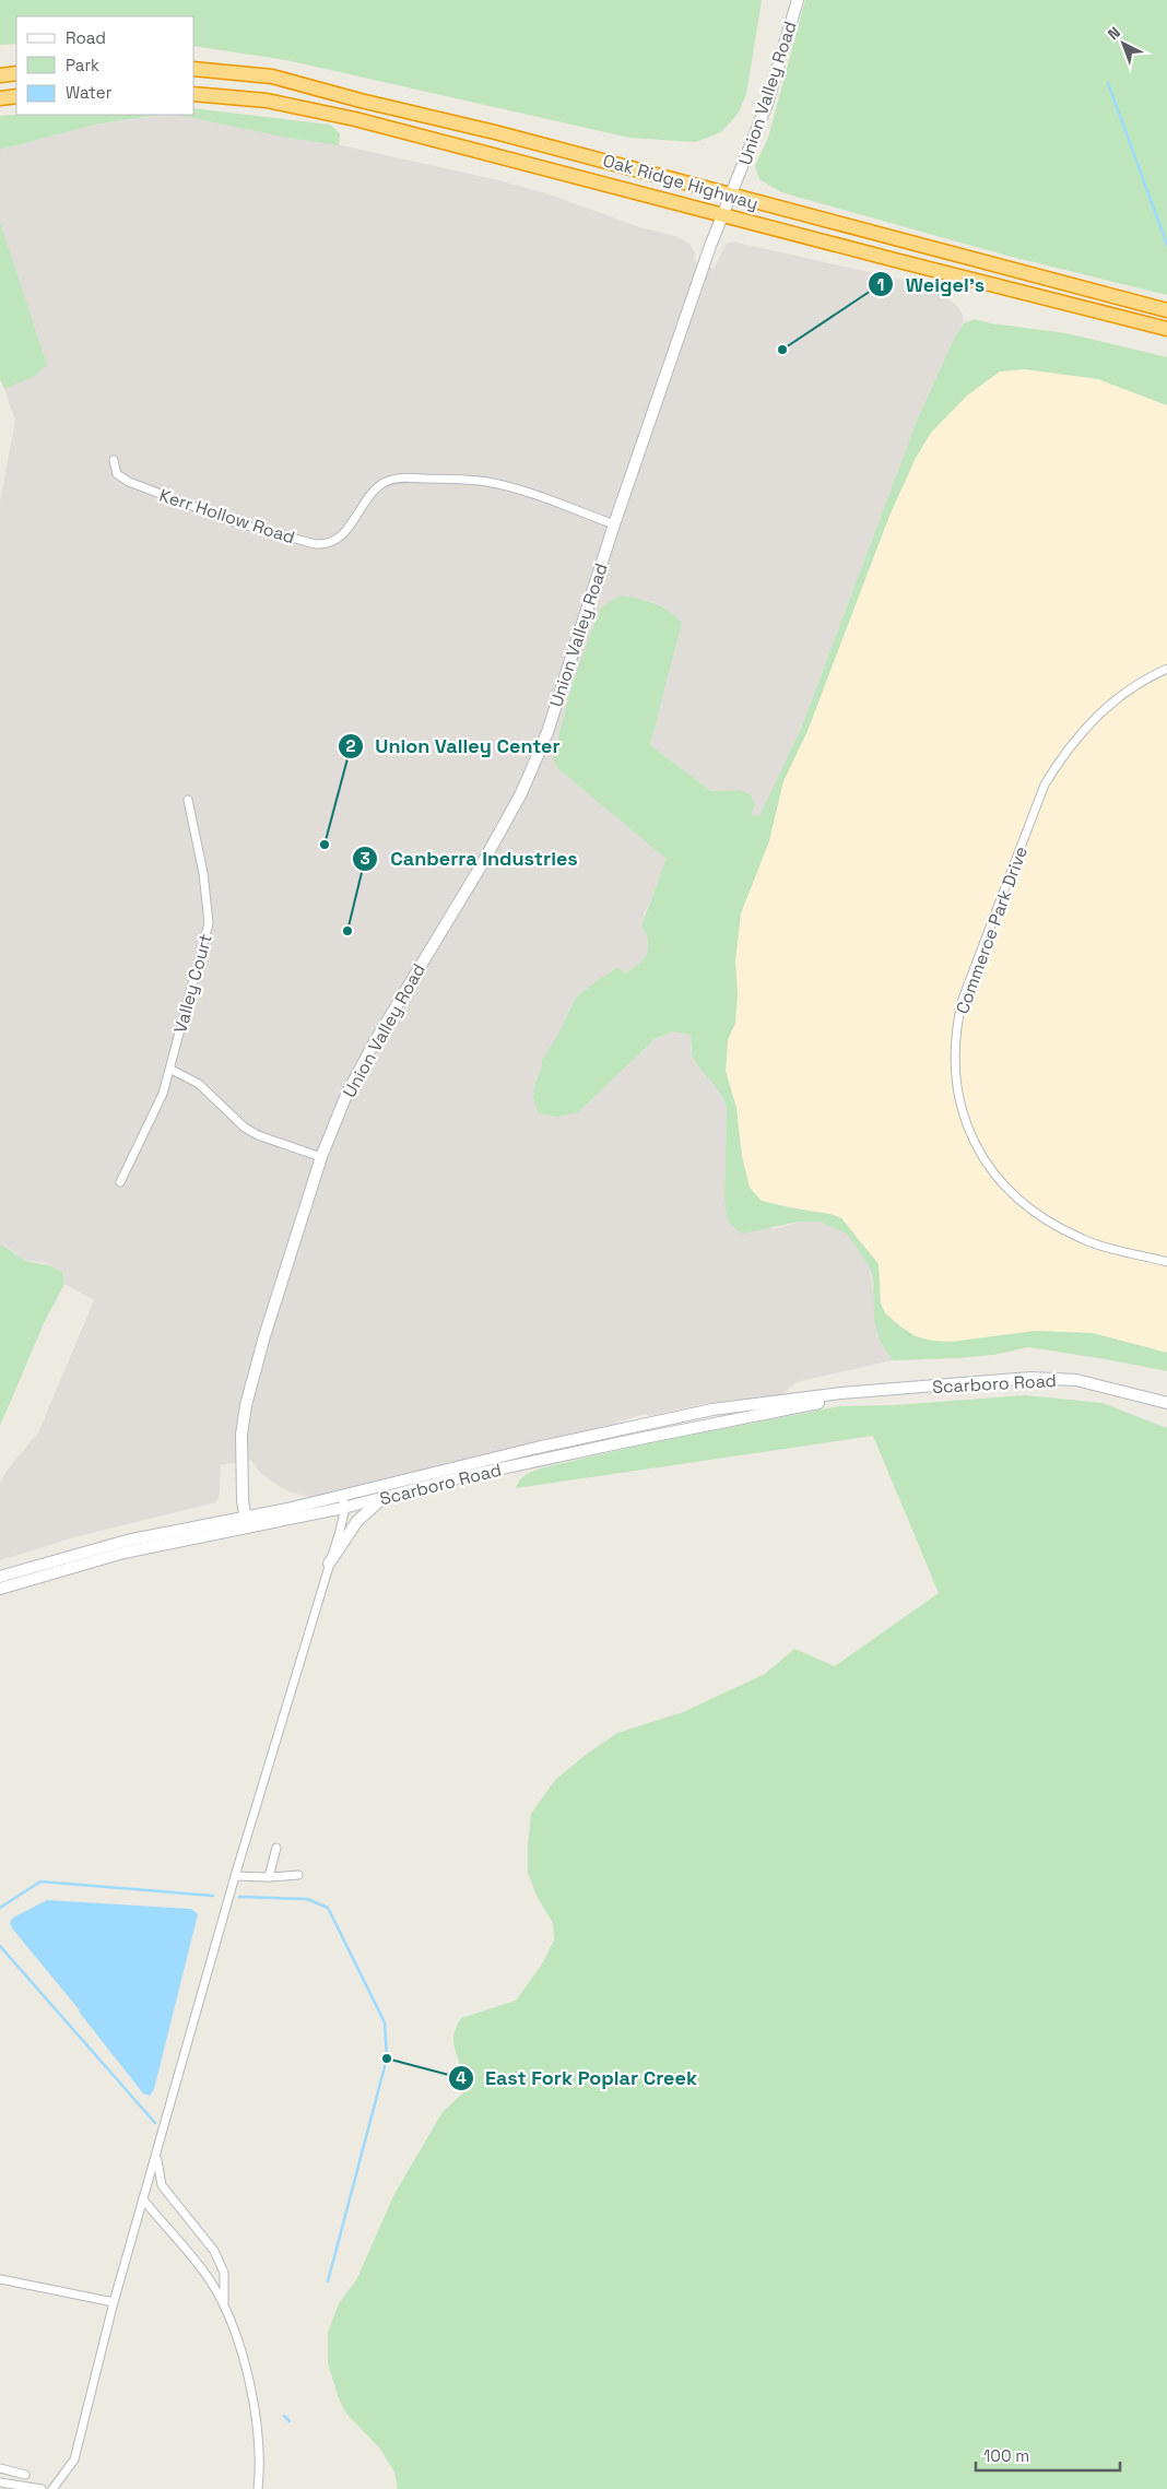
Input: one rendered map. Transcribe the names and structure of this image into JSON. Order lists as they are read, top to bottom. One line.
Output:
{"streets":{"highway":["Oak Ridge Highway"],"main road":["Union Valley Road","Scarboro Road"],"street":["Kerr Hollow Road","Commerce Park Drive","Valley Court"]},"crossings":[["Union Valley Road","Oak Ridge Highway"],["Union Valley Road","Kerr Hollow Road"],["Union Valley Road","Scarboro Road"]],"places":["Weigel's","Union Valley Center","Canberra Industries","East Fork Poplar Creek"],"legend":["Road","Park","Water"],"scale_bar":"100 m","north":"top left"}
